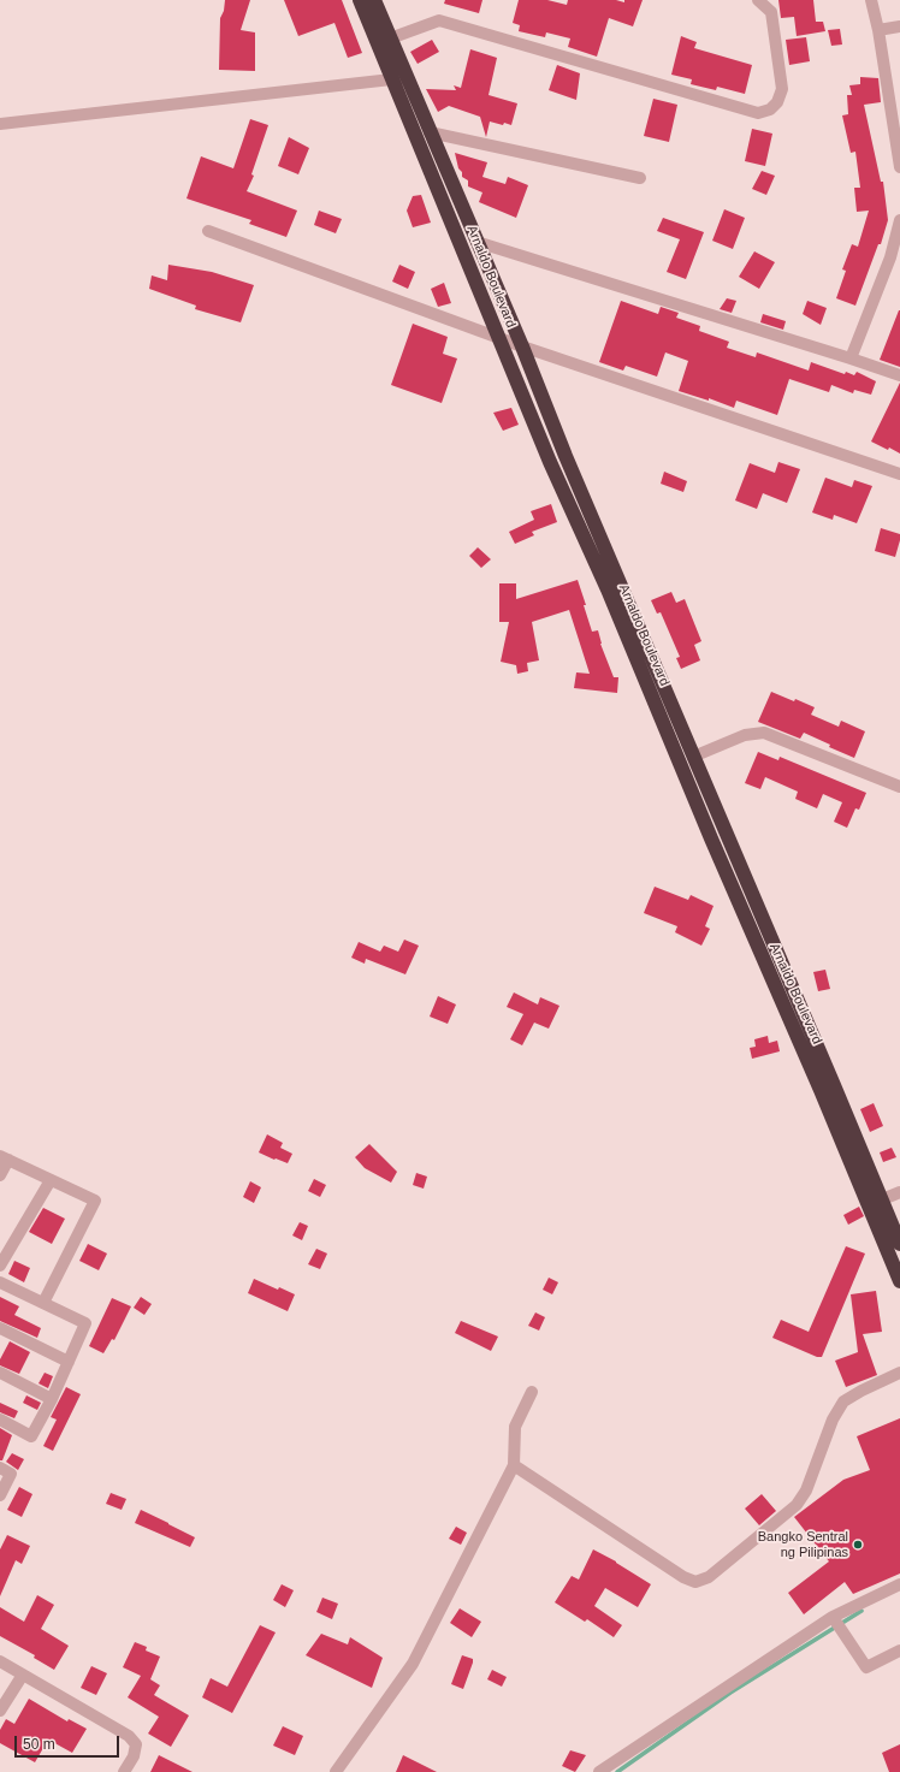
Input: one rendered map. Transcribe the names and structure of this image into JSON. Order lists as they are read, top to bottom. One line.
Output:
{"streets":{"highway":["Arnaldo Boulevard"]},"places":["Bangko Sentral ng Pilipinas"],"scale_bar":"50 m"}
